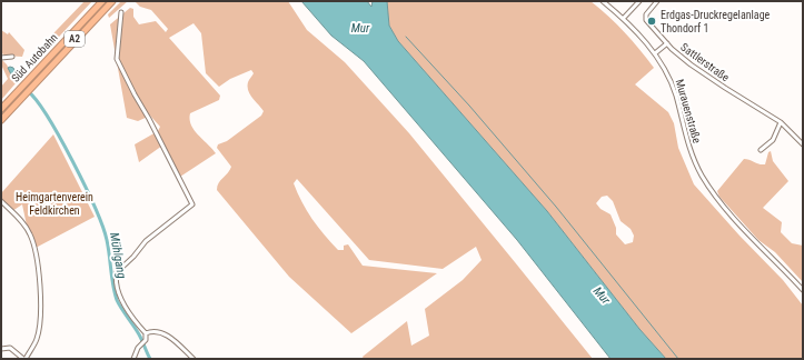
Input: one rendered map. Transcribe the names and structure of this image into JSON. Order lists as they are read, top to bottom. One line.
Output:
{"streets":{"highway":["A2","Süd Autobahn"],"street":["Sattlerstraße","Murauenstraße"]},"water":["Mur","Mühlgang"],"parks":["Heimgartenverein Feldkirchen"],"places":["Erdgas-Druckregelanlage Thondorf 1"]}
